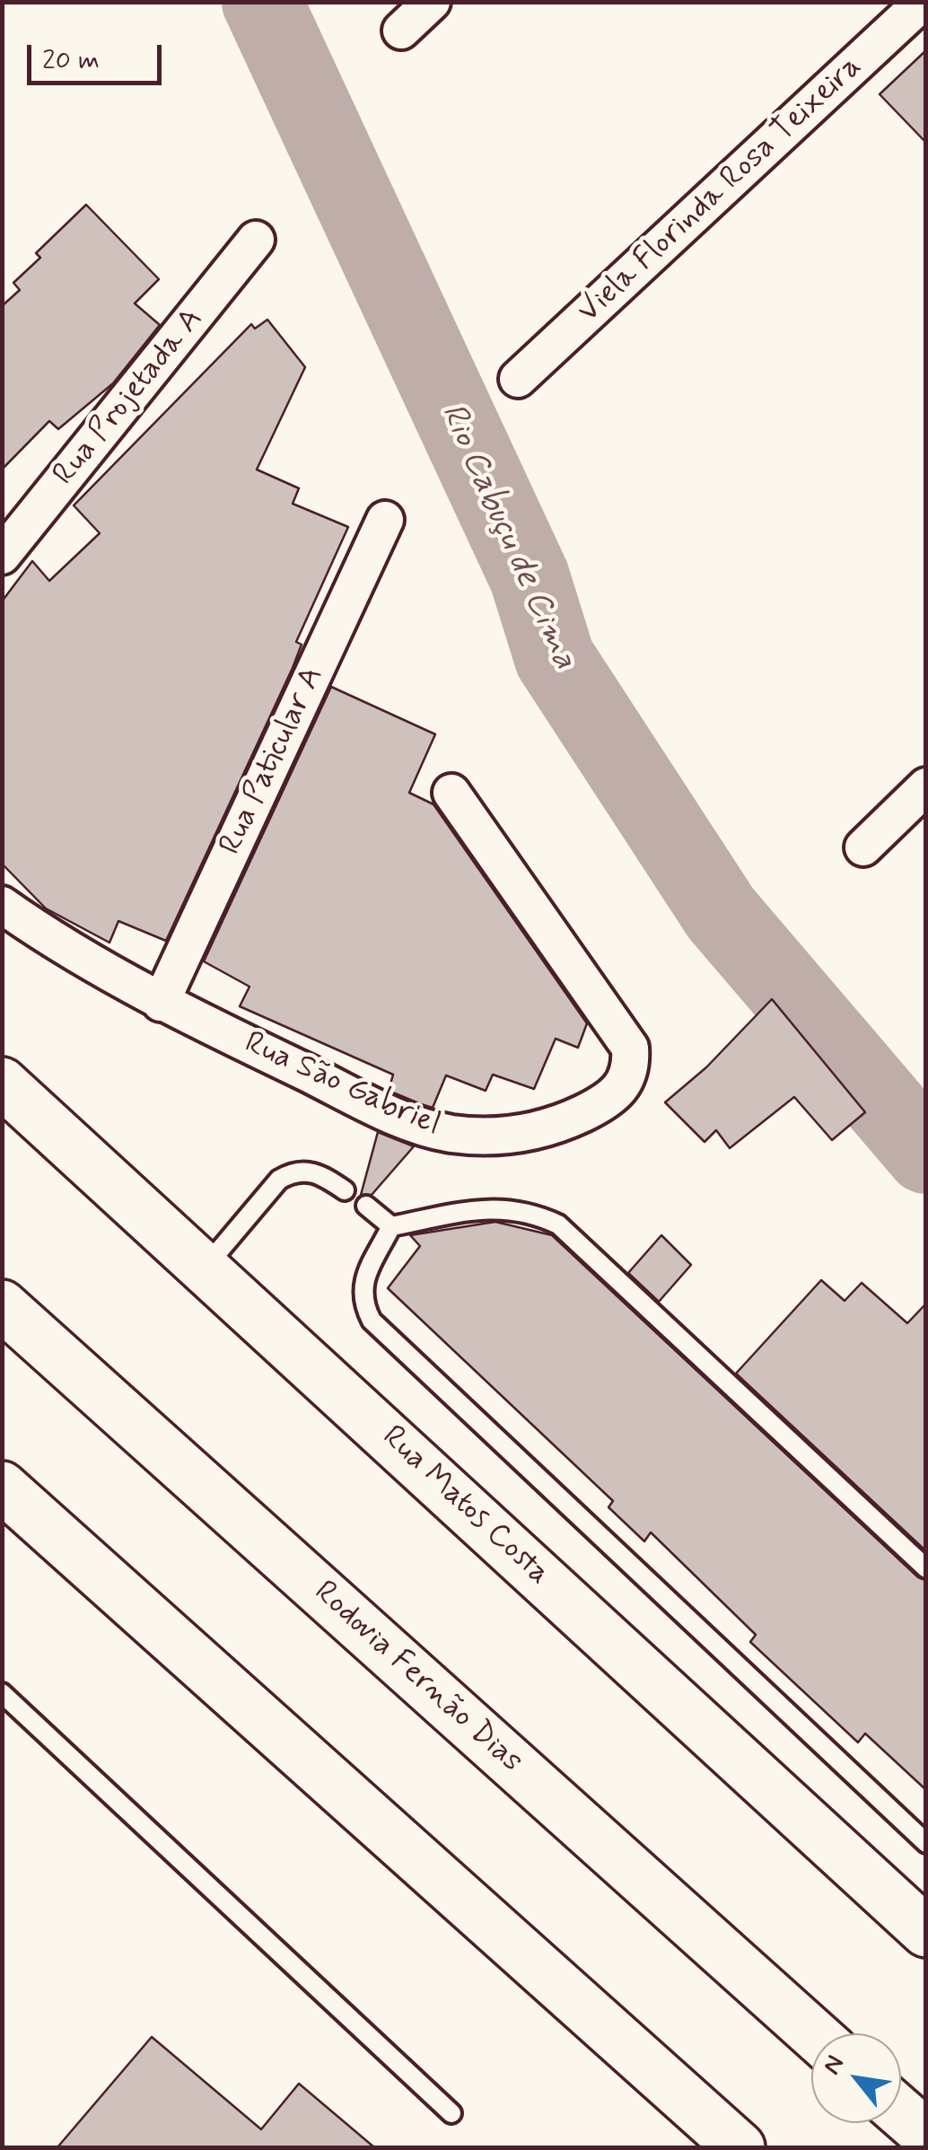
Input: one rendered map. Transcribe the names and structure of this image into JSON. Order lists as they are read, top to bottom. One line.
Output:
{"streets":{"main road":["Rua Matos Costa","Rodovia Fernão Dias"],"street":["Viela Florinda Rosa Teixeira","Rua Projetada A","Rua Paticular A","Rua São Gabriel"]},"crossings":[["Rua Paticular A","Rua São Gabriel"]],"water":["Rio Cabuçu de Cima"],"scale_bar":"20 m","north":"top left"}
